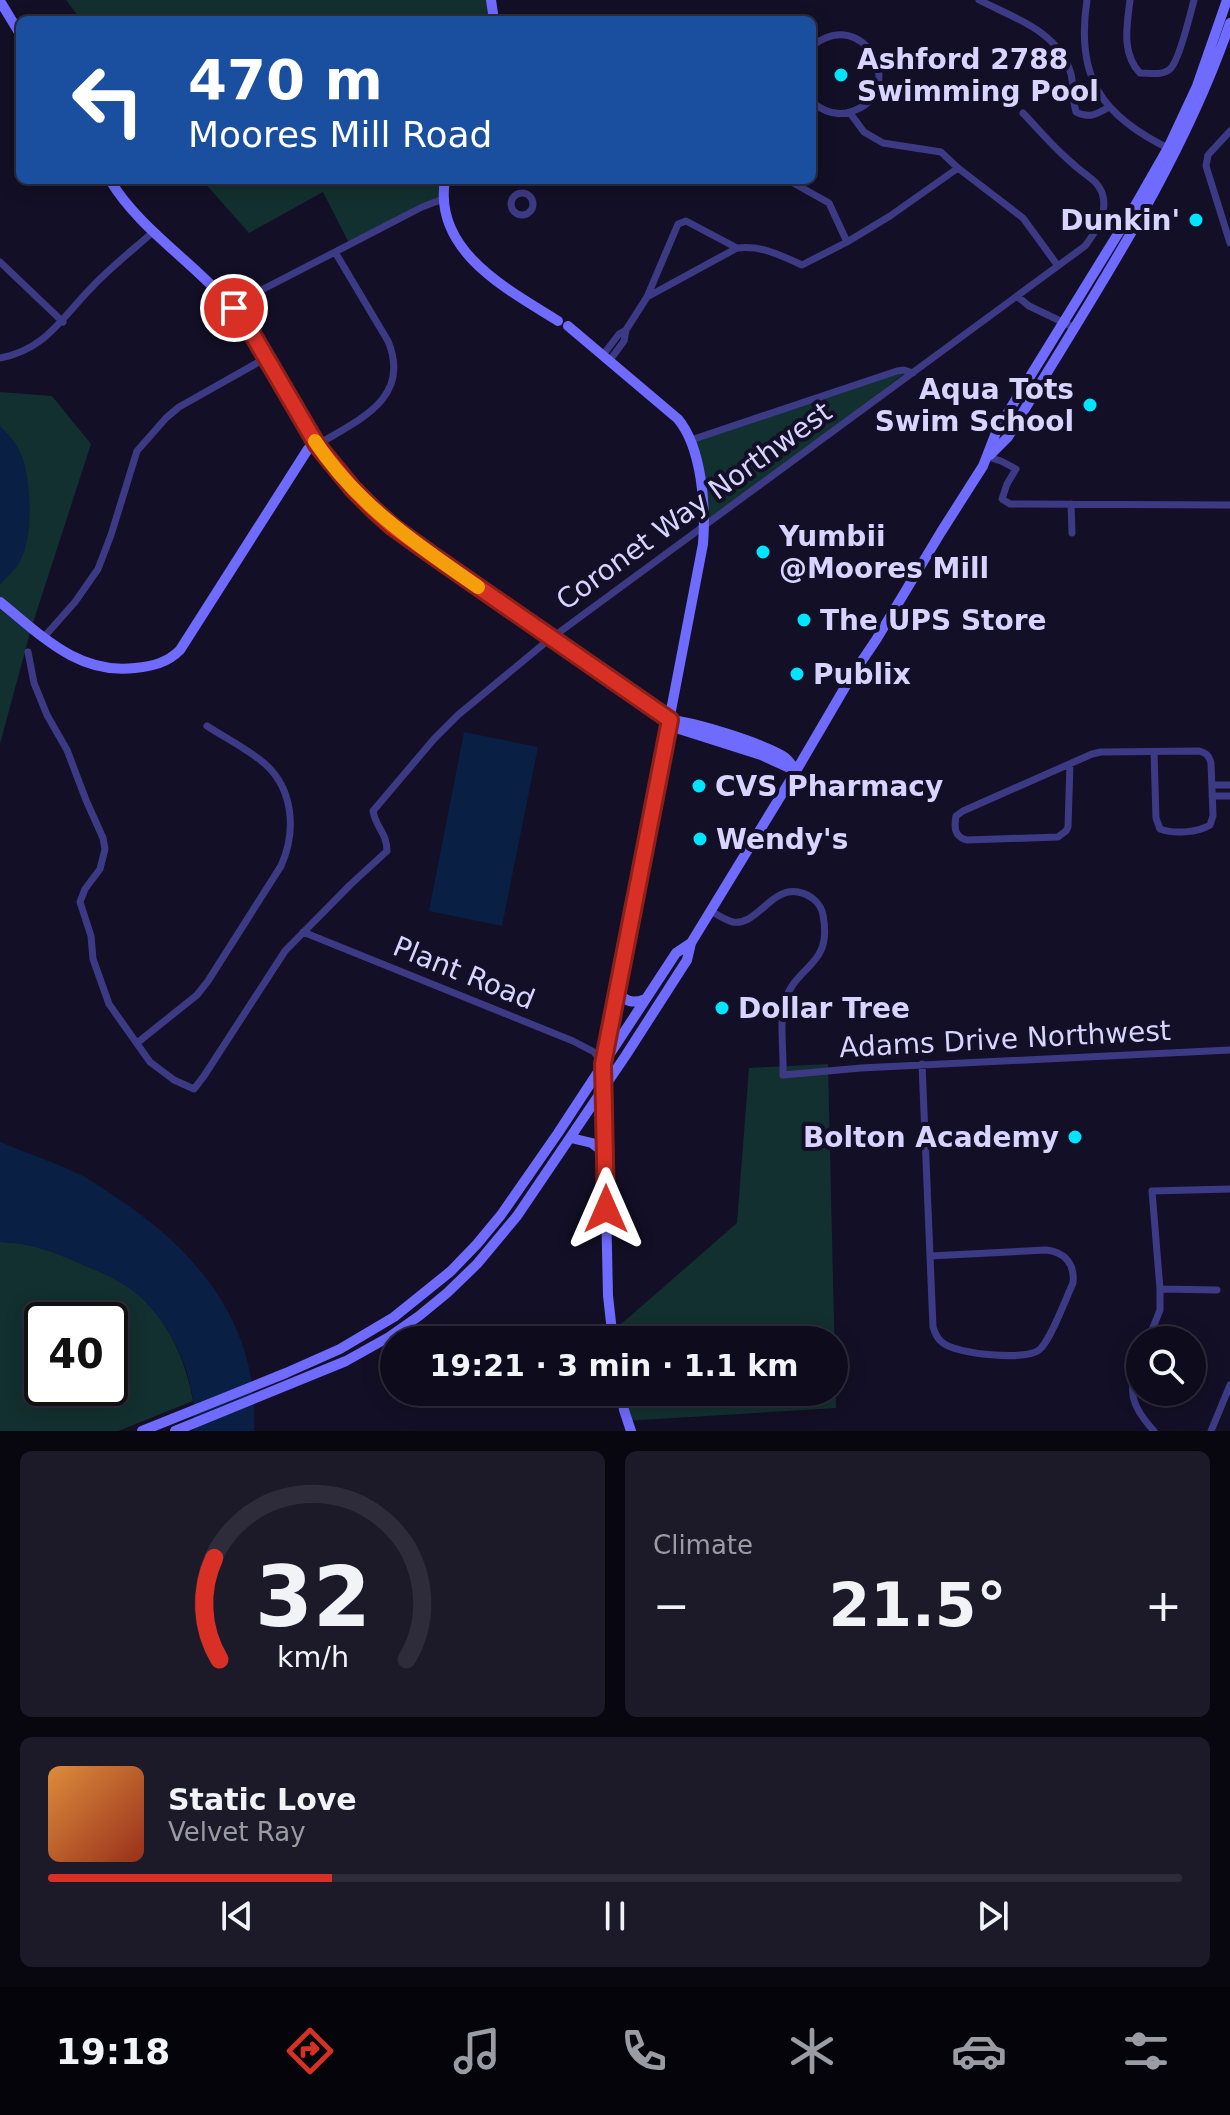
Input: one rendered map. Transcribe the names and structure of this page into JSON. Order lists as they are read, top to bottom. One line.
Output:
{"streets":{"street":["Coronet Way Northwest","Plant Road","Adams Drive Northwest"]},"crossings":[["Coronet Way Northwest","Plant Road"]],"places":["Ashford 2788 Swimming Pool","Dunkin'","Aqua Tots Swim School","Yumbii @Moores Mill","The UPS Store","Publix","CVS Pharmacy","Wendy's","Dollar Tree","Bolton Academy"],"page":{"turn":["470 m","Moores Mill Road"],"limit":"40","trip":"19:21 · 3 min · 1.1 km","tile":"Climate","heat":["−","21.5°","+"],"song":["Static Love","Velvet Ray"],"tabs":"19:18","gauge":["32","km/h"]}}
